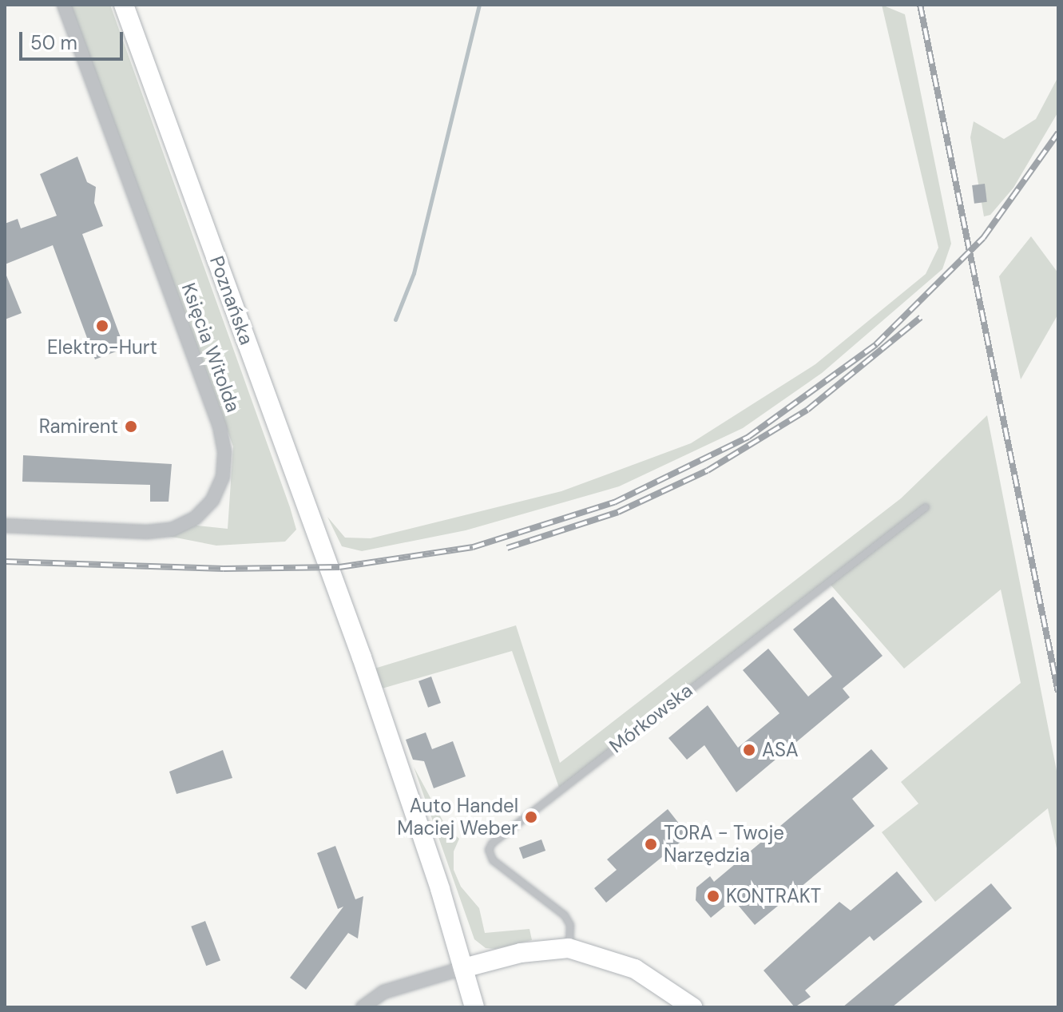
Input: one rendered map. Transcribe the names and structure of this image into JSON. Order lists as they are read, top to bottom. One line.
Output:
{"streets":{"main road":["Poznańska"],"street":["Księcia Witolda"],"lane":["Mórkowska"]},"places":["Elektro-Hurt","Ramirent","ASA","Auto Handel Maciej Weber","TORA - Twoje Narzędzia","KONTRAKT"],"scale_bar":"50 m"}
